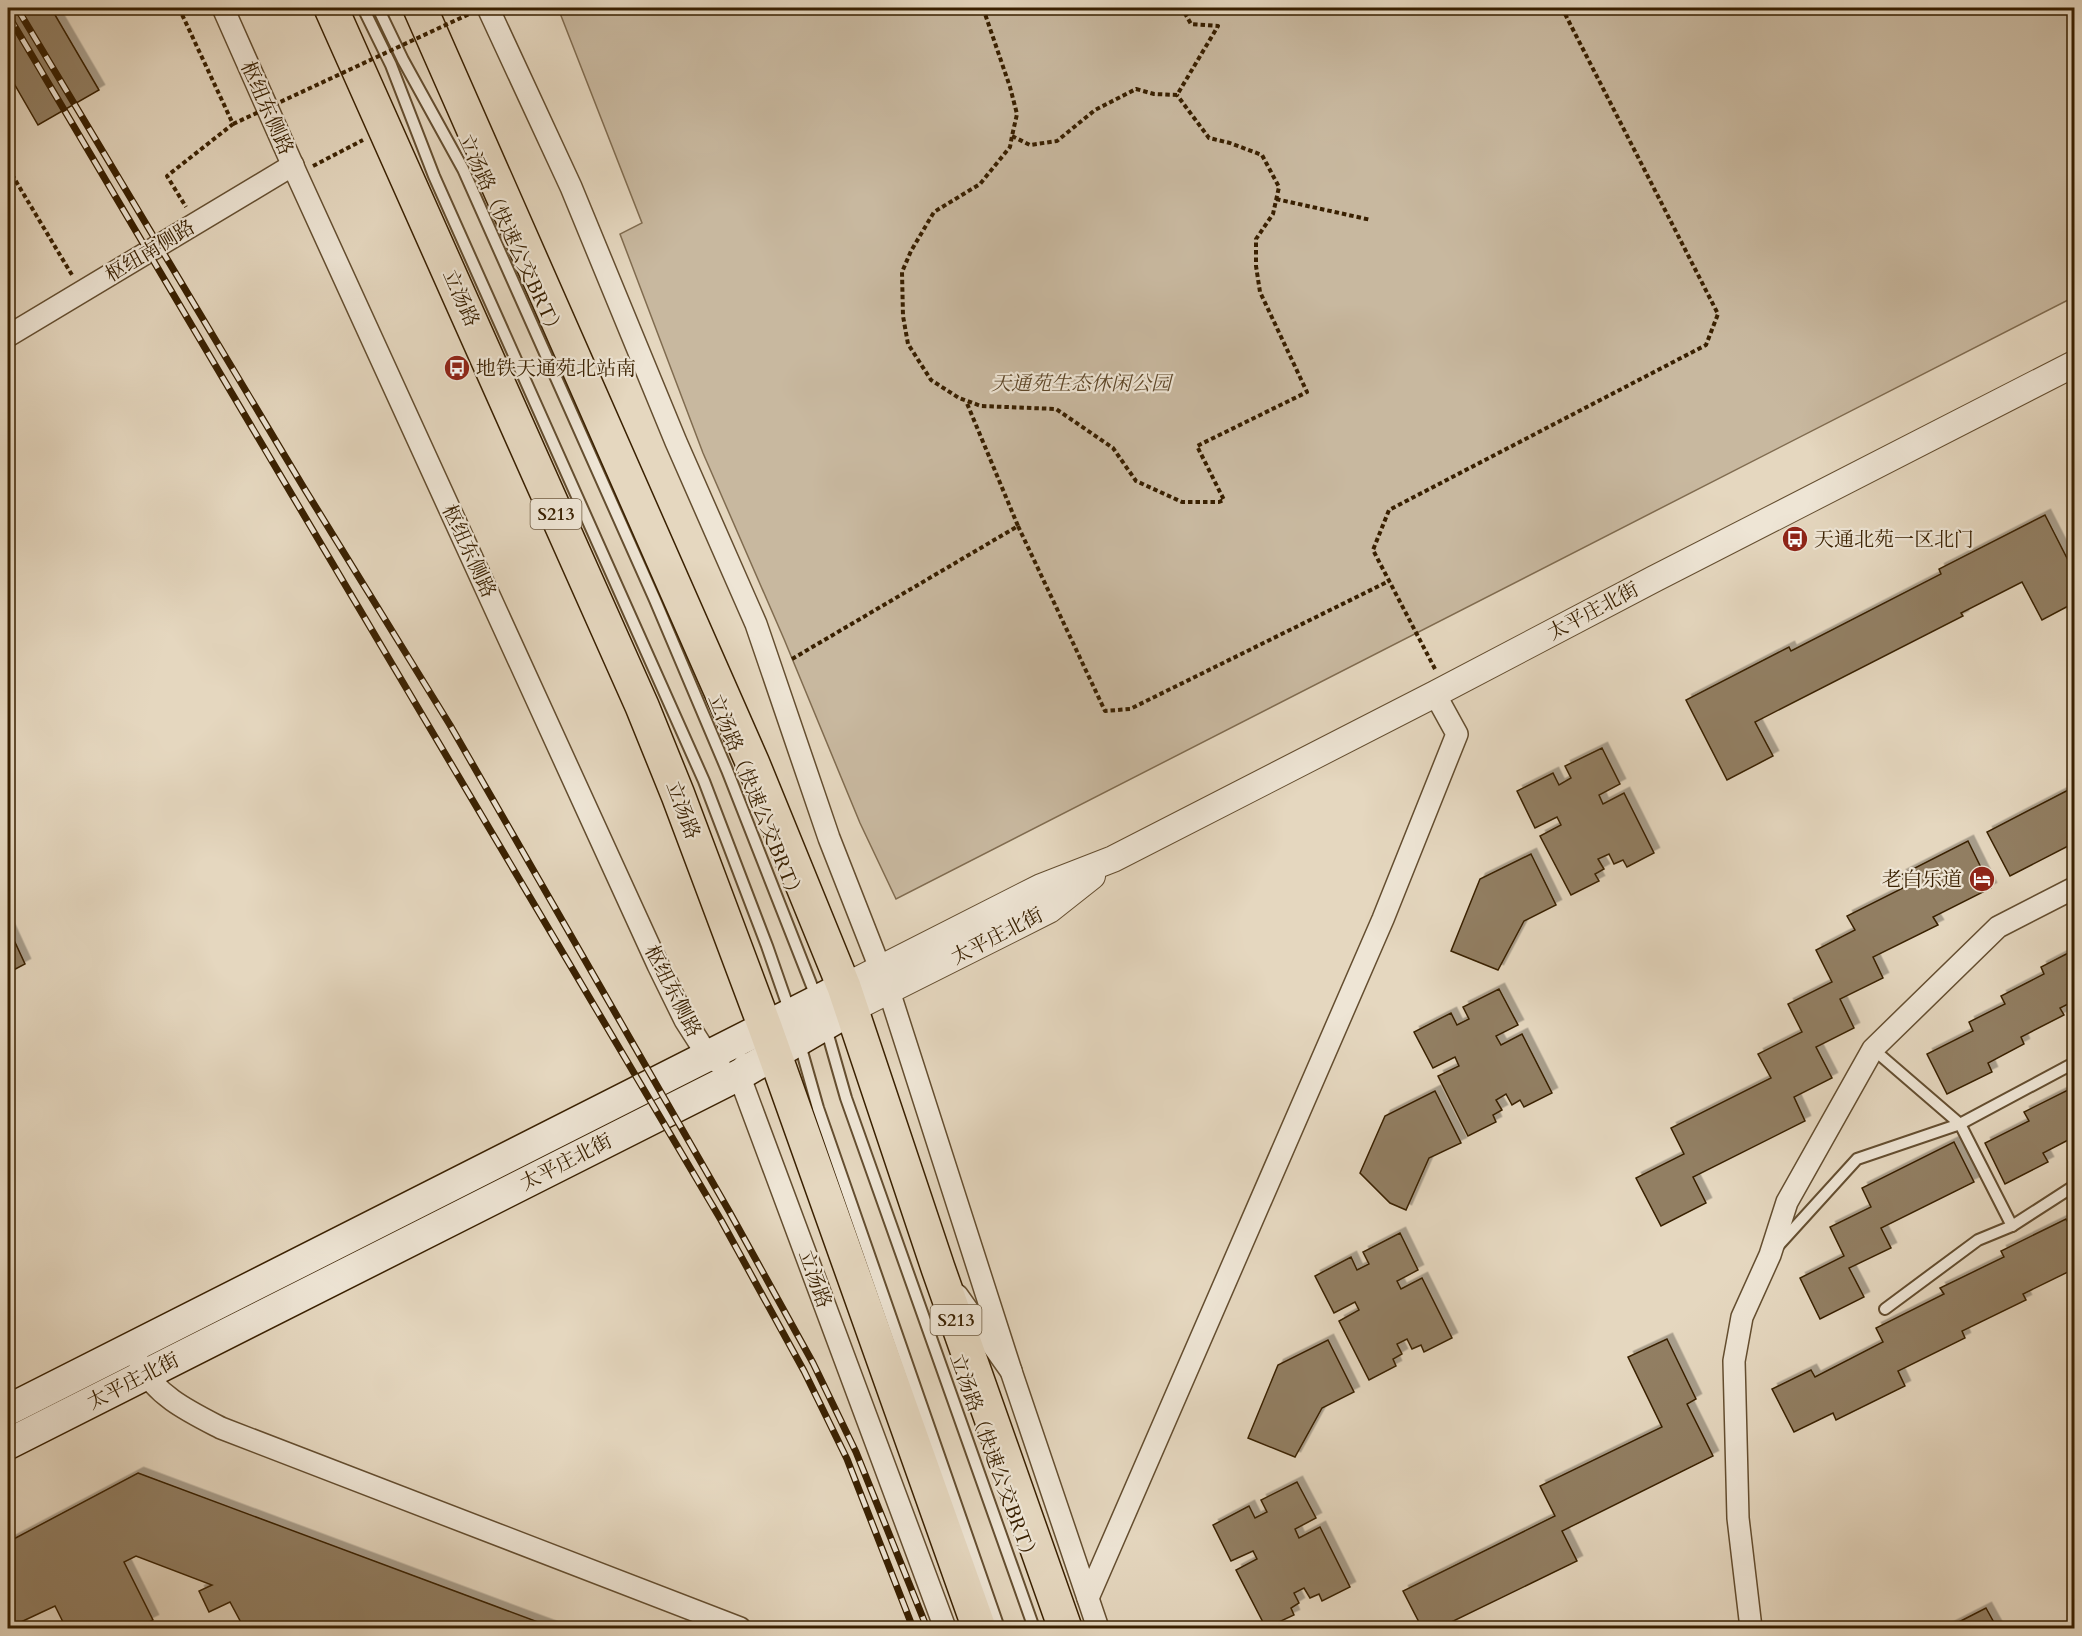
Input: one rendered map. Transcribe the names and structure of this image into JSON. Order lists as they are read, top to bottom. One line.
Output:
{"streets":{"main road":["立汤路","S213","太平庄北街"],"street":["枢纽东侧路","枢纽南侧路"],"lane":["立汤路（快速公交BRT）"]},"crossings":[["枢纽东侧路","枢纽南侧路"],["枢纽东侧路","立汤路"],["枢纽东侧路","太平庄北街"],["立汤路（快速公交BRT）","S213"],["立汤路（快速公交BRT）","太平庄北街"],["立汤路","太平庄北街"],["S213","太平庄北街"]],"parks":["天通苑生态休闲公园"],"places":{"bus stop":["地铁天通苑北站南","天通北苑一区北门"],"hotel":["老白乐道"]}}
